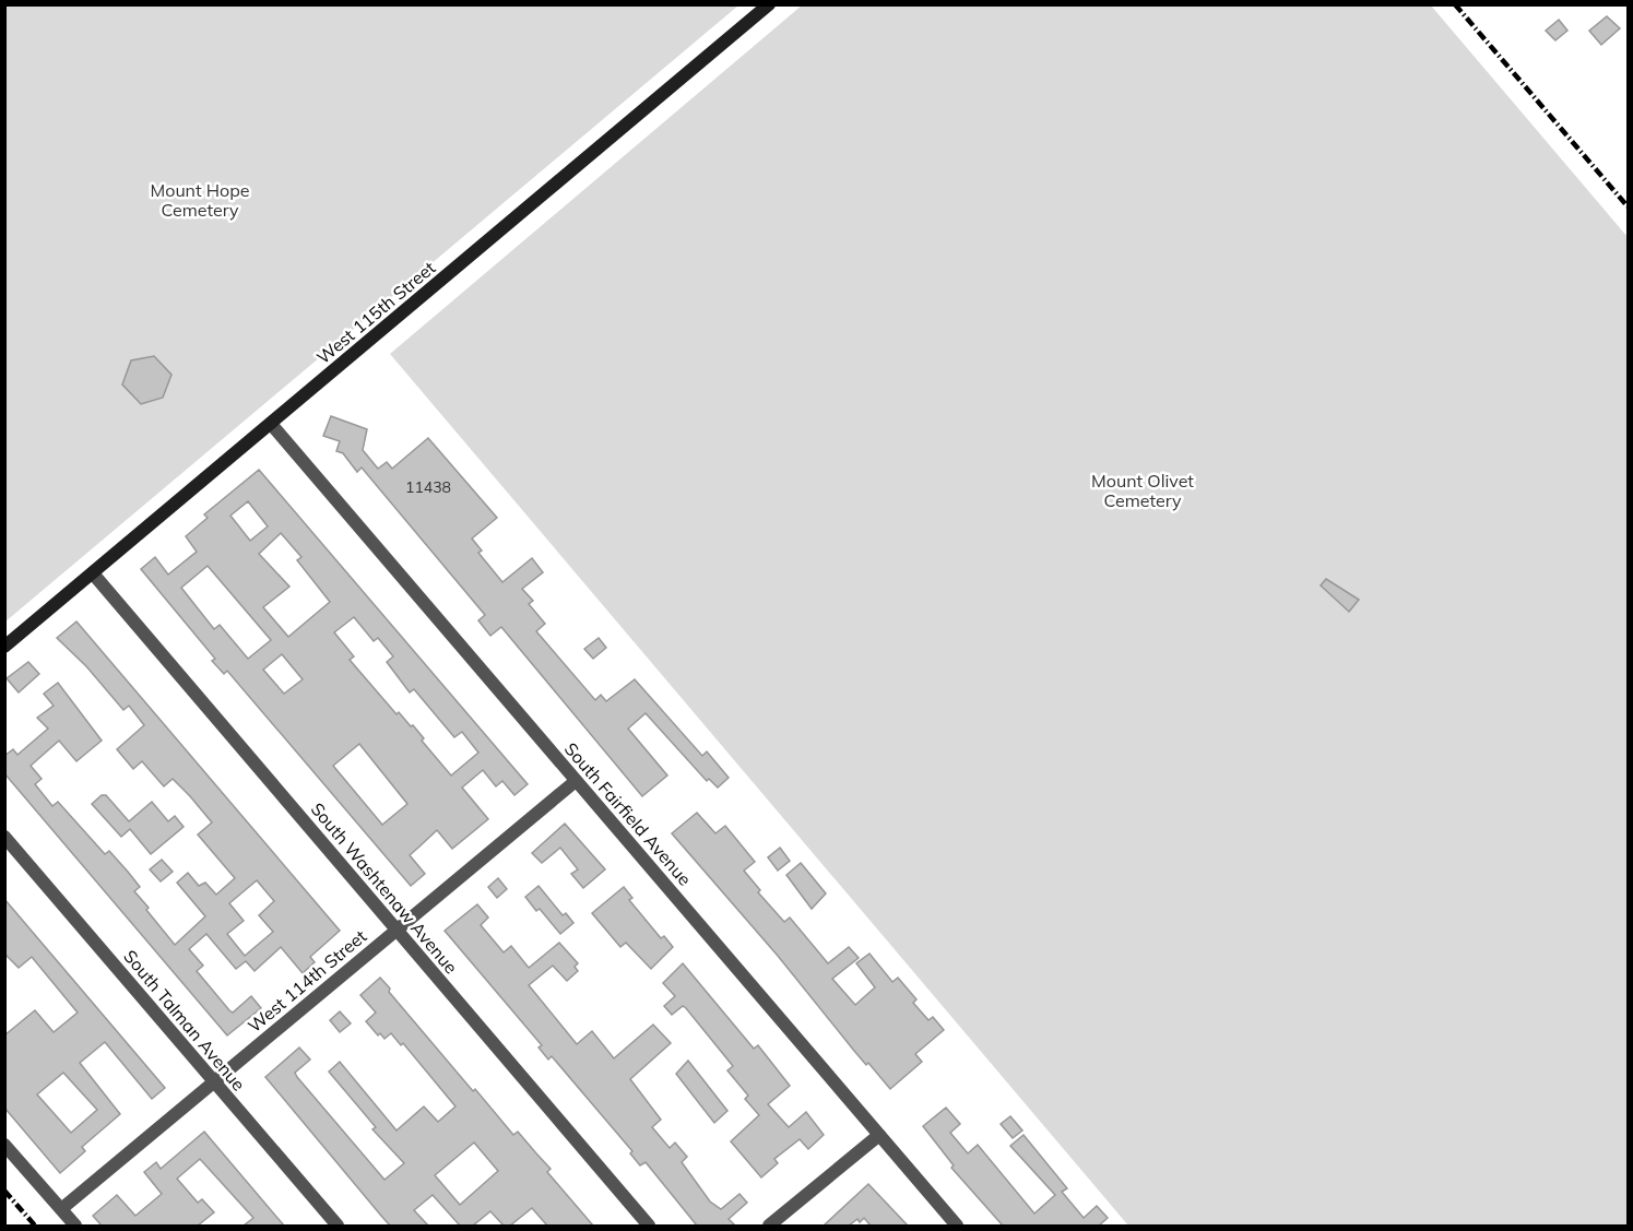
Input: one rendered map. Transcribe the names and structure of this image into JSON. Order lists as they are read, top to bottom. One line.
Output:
{"streets":{"street":["West 115th Street","South Fairfield Avenue","South Washtenaw Avenue","West 114th Street","South Talman Avenue"]},"crossings":[["West 115th Street","South Fairfield Avenue"],["West 115th Street","South Washtenaw Avenue"],["South Fairfield Avenue","West 114th Street"],["South Washtenaw Avenue","West 114th Street"],["West 114th Street","South Talman Avenue"]],"parks":["Mount Hope Cemetery","Mount Olivet Cemetery"],"house_numbers":["11438"]}
